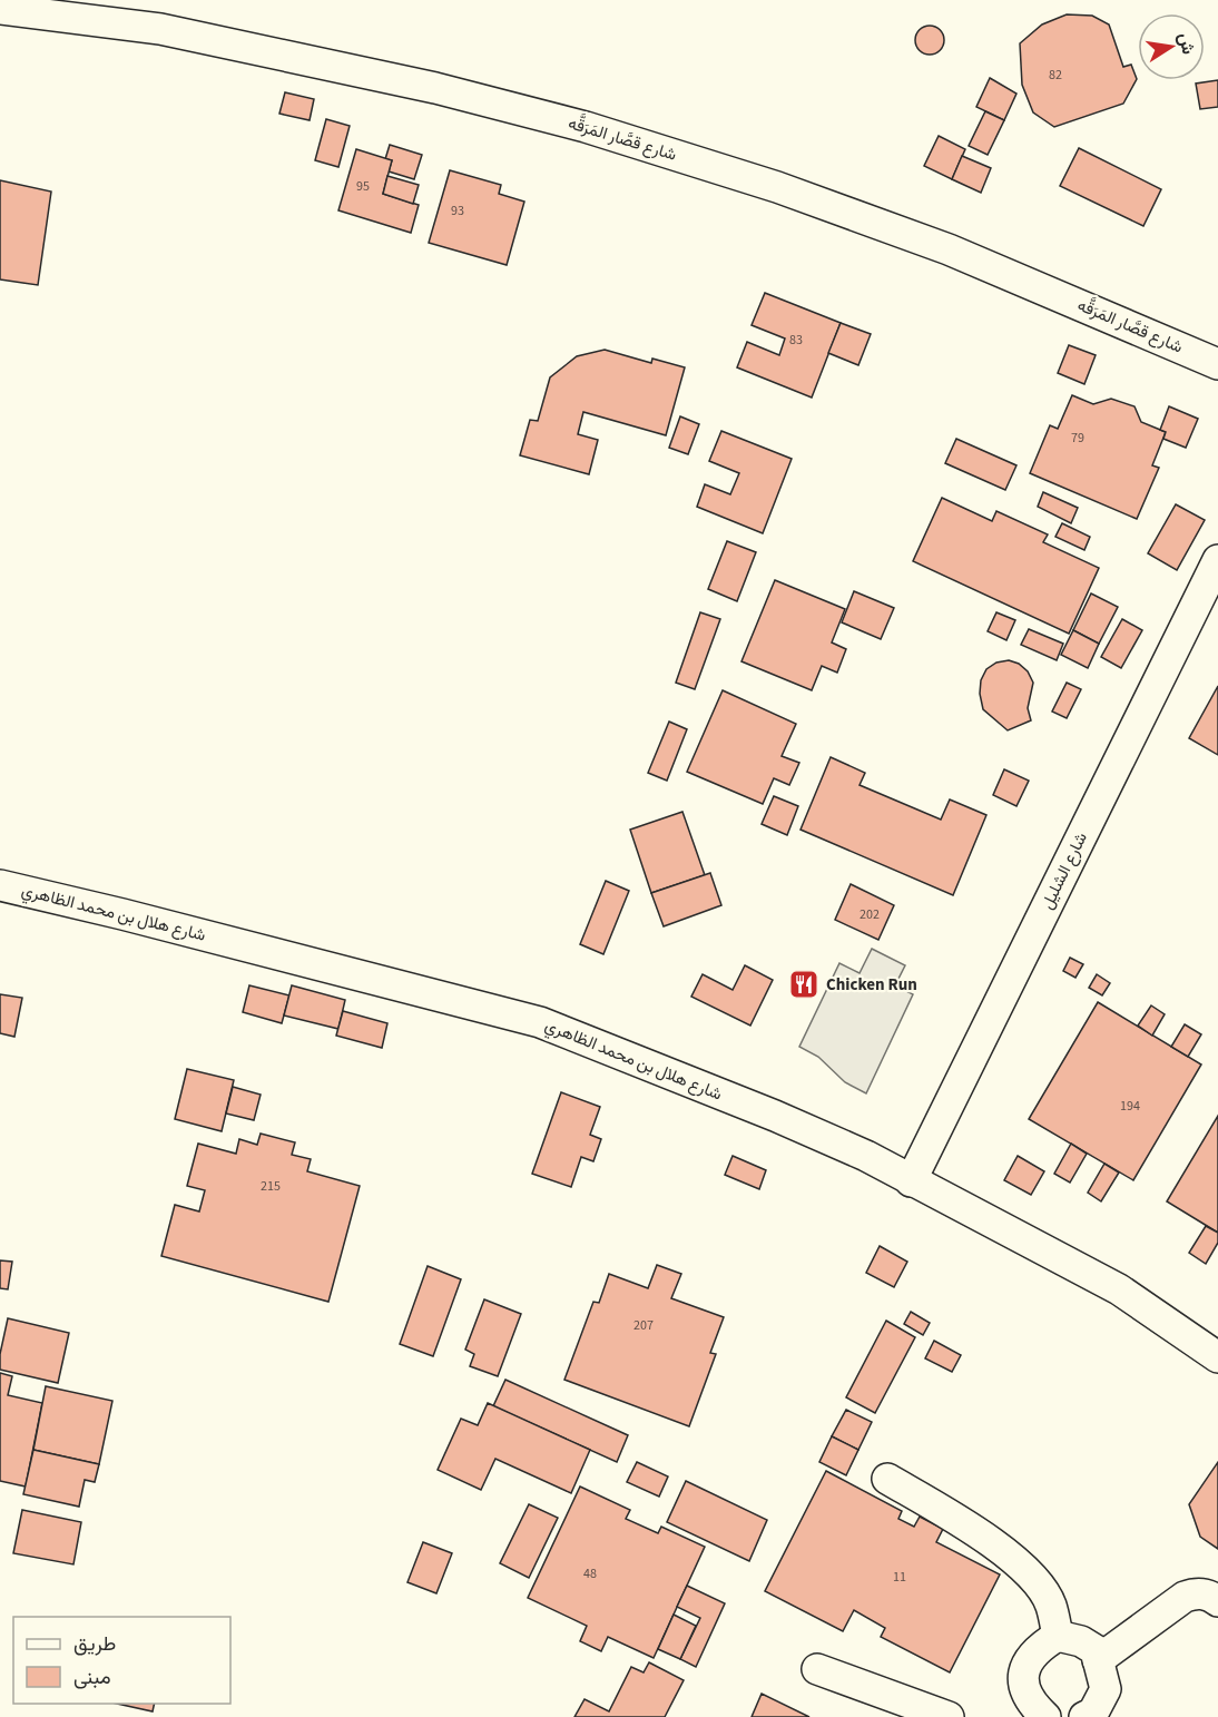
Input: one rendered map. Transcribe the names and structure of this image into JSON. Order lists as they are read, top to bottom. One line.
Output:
{"streets":{"street":["شارع قصَّار المَرَقَّه","شارع الشليل","شارع هلال بن محمد الظاهري"]},"crossings":[["شارع الشليل","شارع هلال بن محمد الظاهري"]],"places":{"restaurant":["Chicken Run"]},"house_numbers":["82","95","93","83","79","202","194","215","207","48","11"],"legend":["طريق","مبنى"],"north":"right"}
